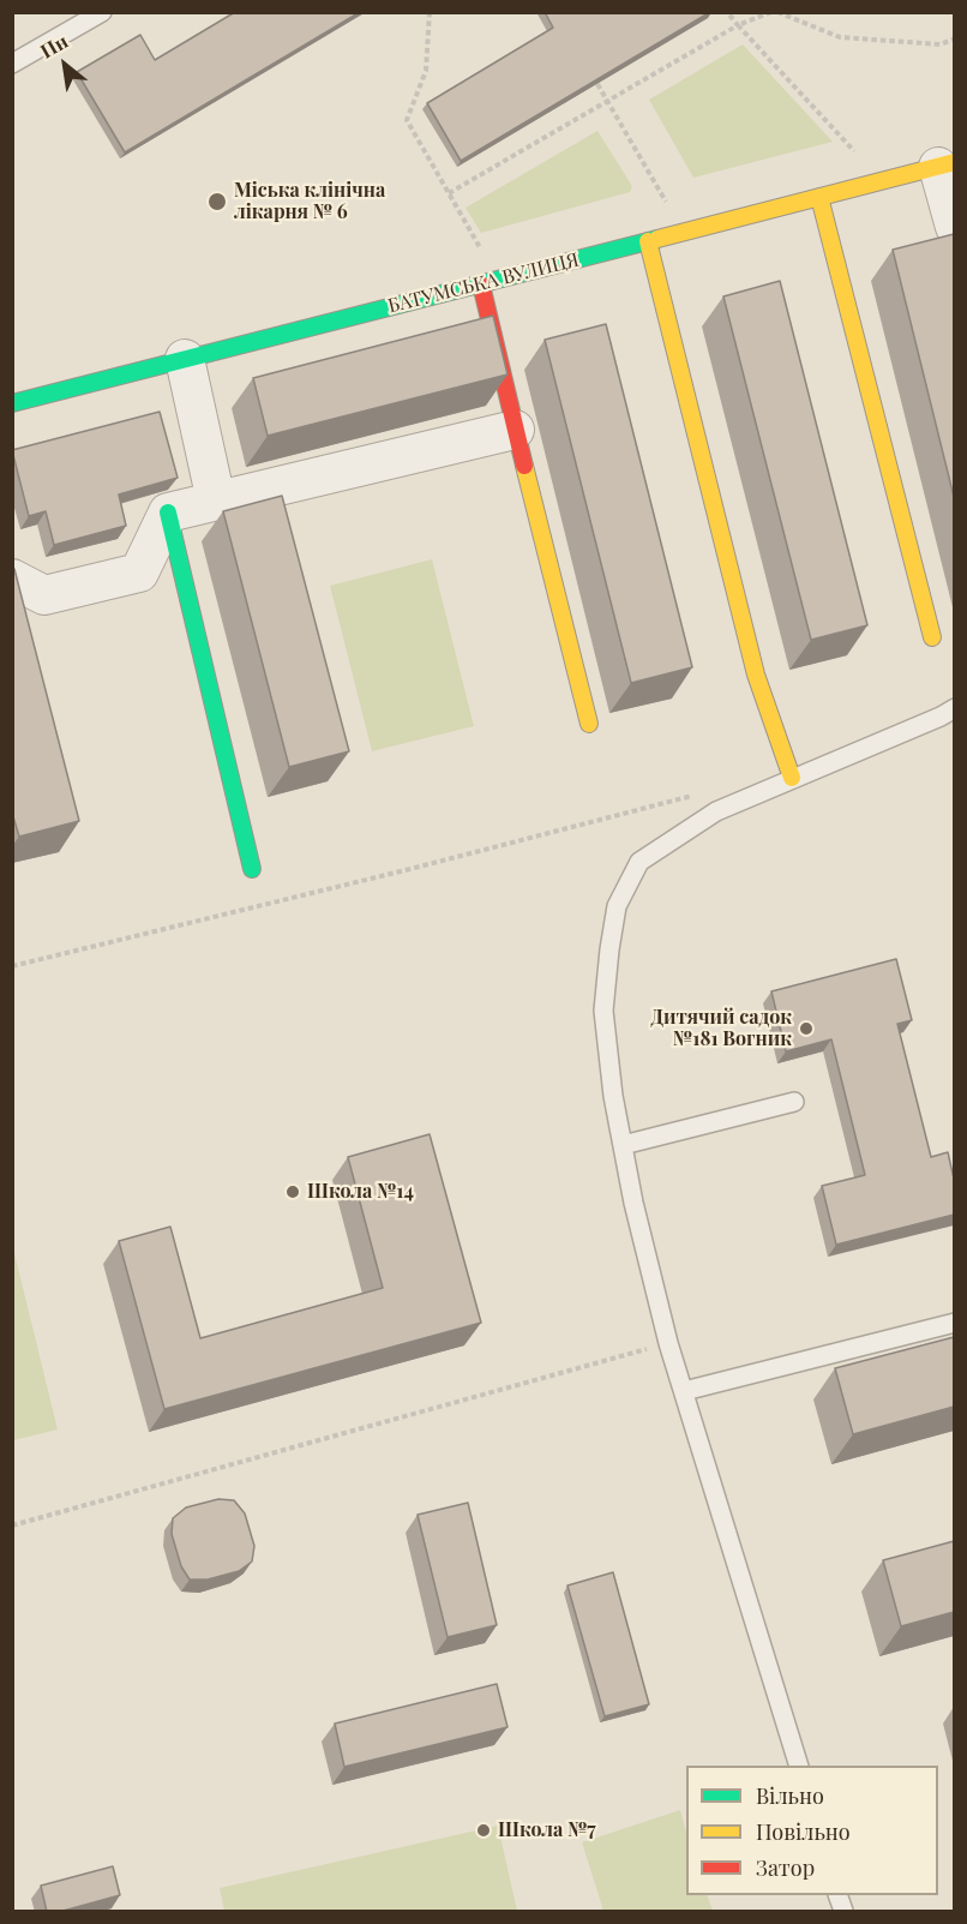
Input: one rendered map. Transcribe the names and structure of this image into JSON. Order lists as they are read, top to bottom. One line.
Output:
{"streets":{"street":["БАТУМСЬКА ВУЛИЦЯ"]},"places":["Міська клінічна лікарня № 6","Дитячий садок №181 Вогник","Школа №14","Школа №7"],"legend":["Вільно","Повільно","Затор"],"north":"top left"}
